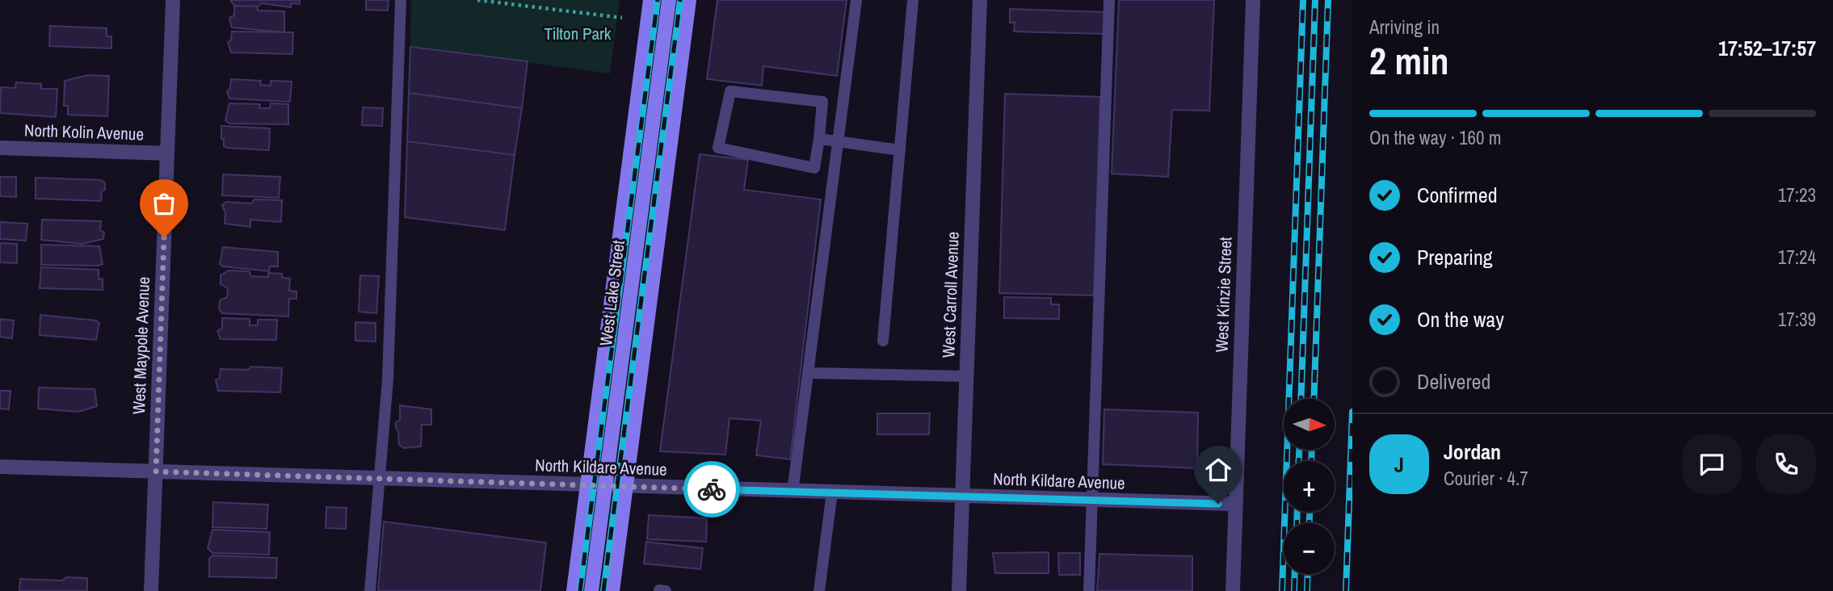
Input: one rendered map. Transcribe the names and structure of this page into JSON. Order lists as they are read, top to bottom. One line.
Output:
{"streets":{"main road":["West Lake Street"],"street":["North Kolin Avenue","West Carroll Avenue","West Kinzie Street","West Maypole Avenue","North Kildare Avenue"]},"crossings":[["North Kolin Avenue","West Maypole Avenue"],["West Lake Street","North Kildare Avenue"],["West Carroll Avenue","North Kildare Avenue"],["West Kinzie Street","North Kildare Avenue"],["West Maypole Avenue","North Kildare Avenue"]],"parks":["Tilton Park"],"north":"right","page":{"heading":["2 min","Arriving in","17:52–17:57"],"panel":["Jordan","Courier · 4.7"],"bar":"On the way · 160 m","list":[["Confirmed","17:23"],["Preparing","17:24"],["On the way","17:39"],"Delivered"],"map_buttons":["+","−"],"round":"J"}}
